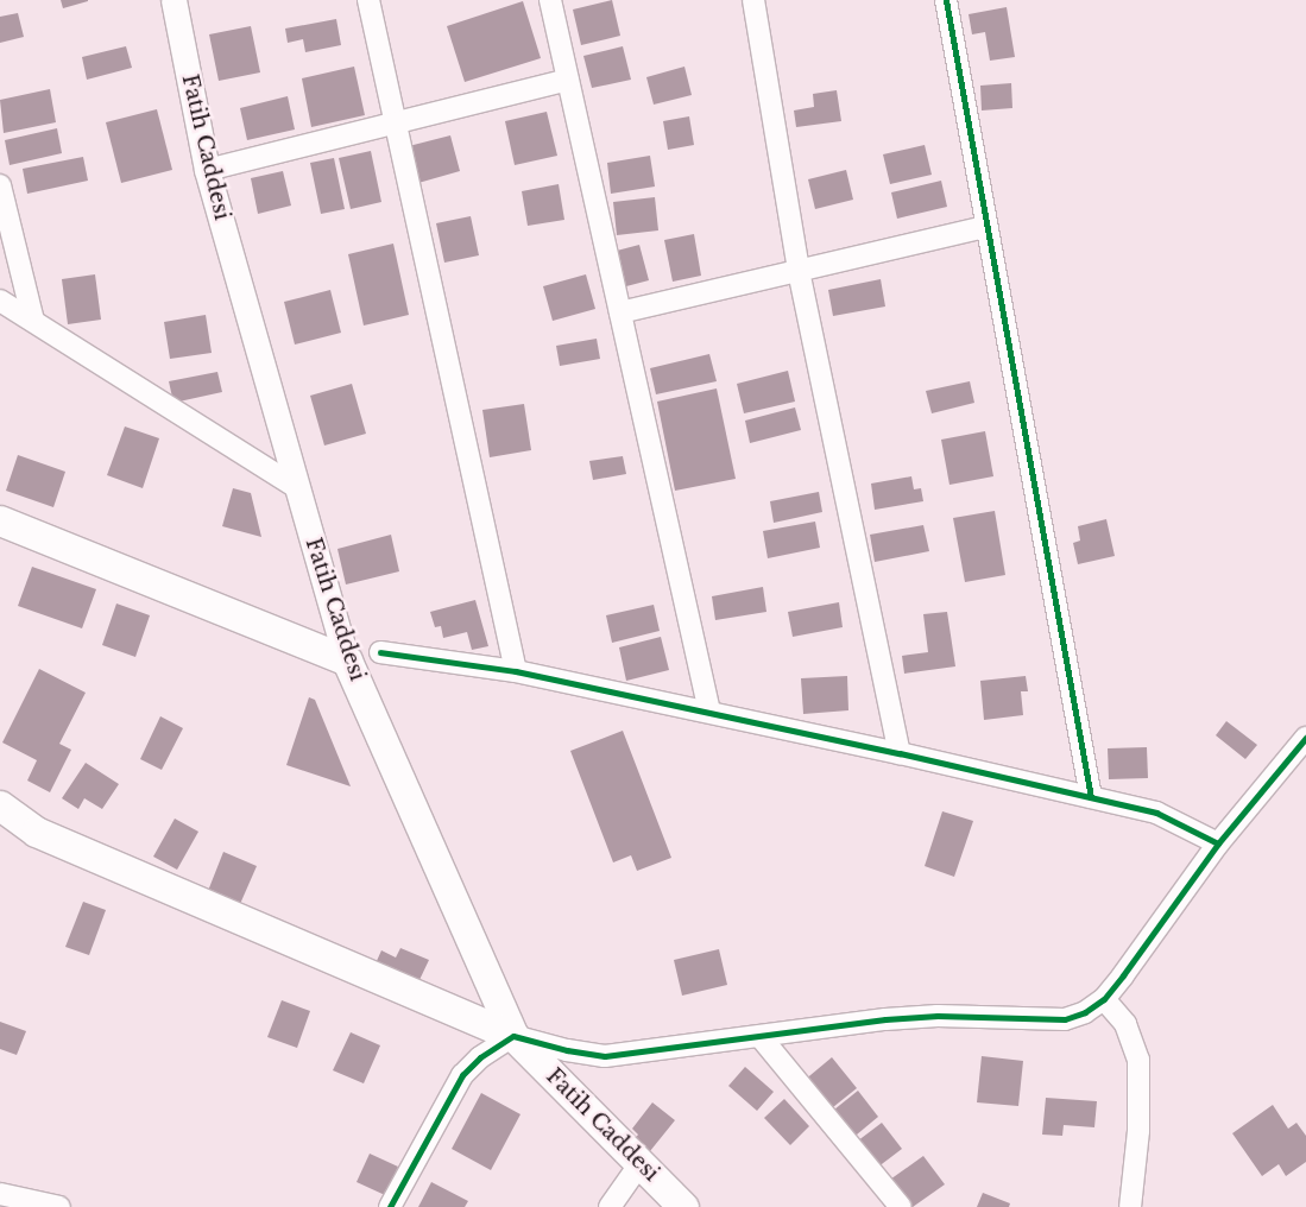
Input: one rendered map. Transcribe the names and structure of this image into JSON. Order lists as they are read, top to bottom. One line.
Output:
{"streets":{"main road":["Fatih Caddesi"]}}
